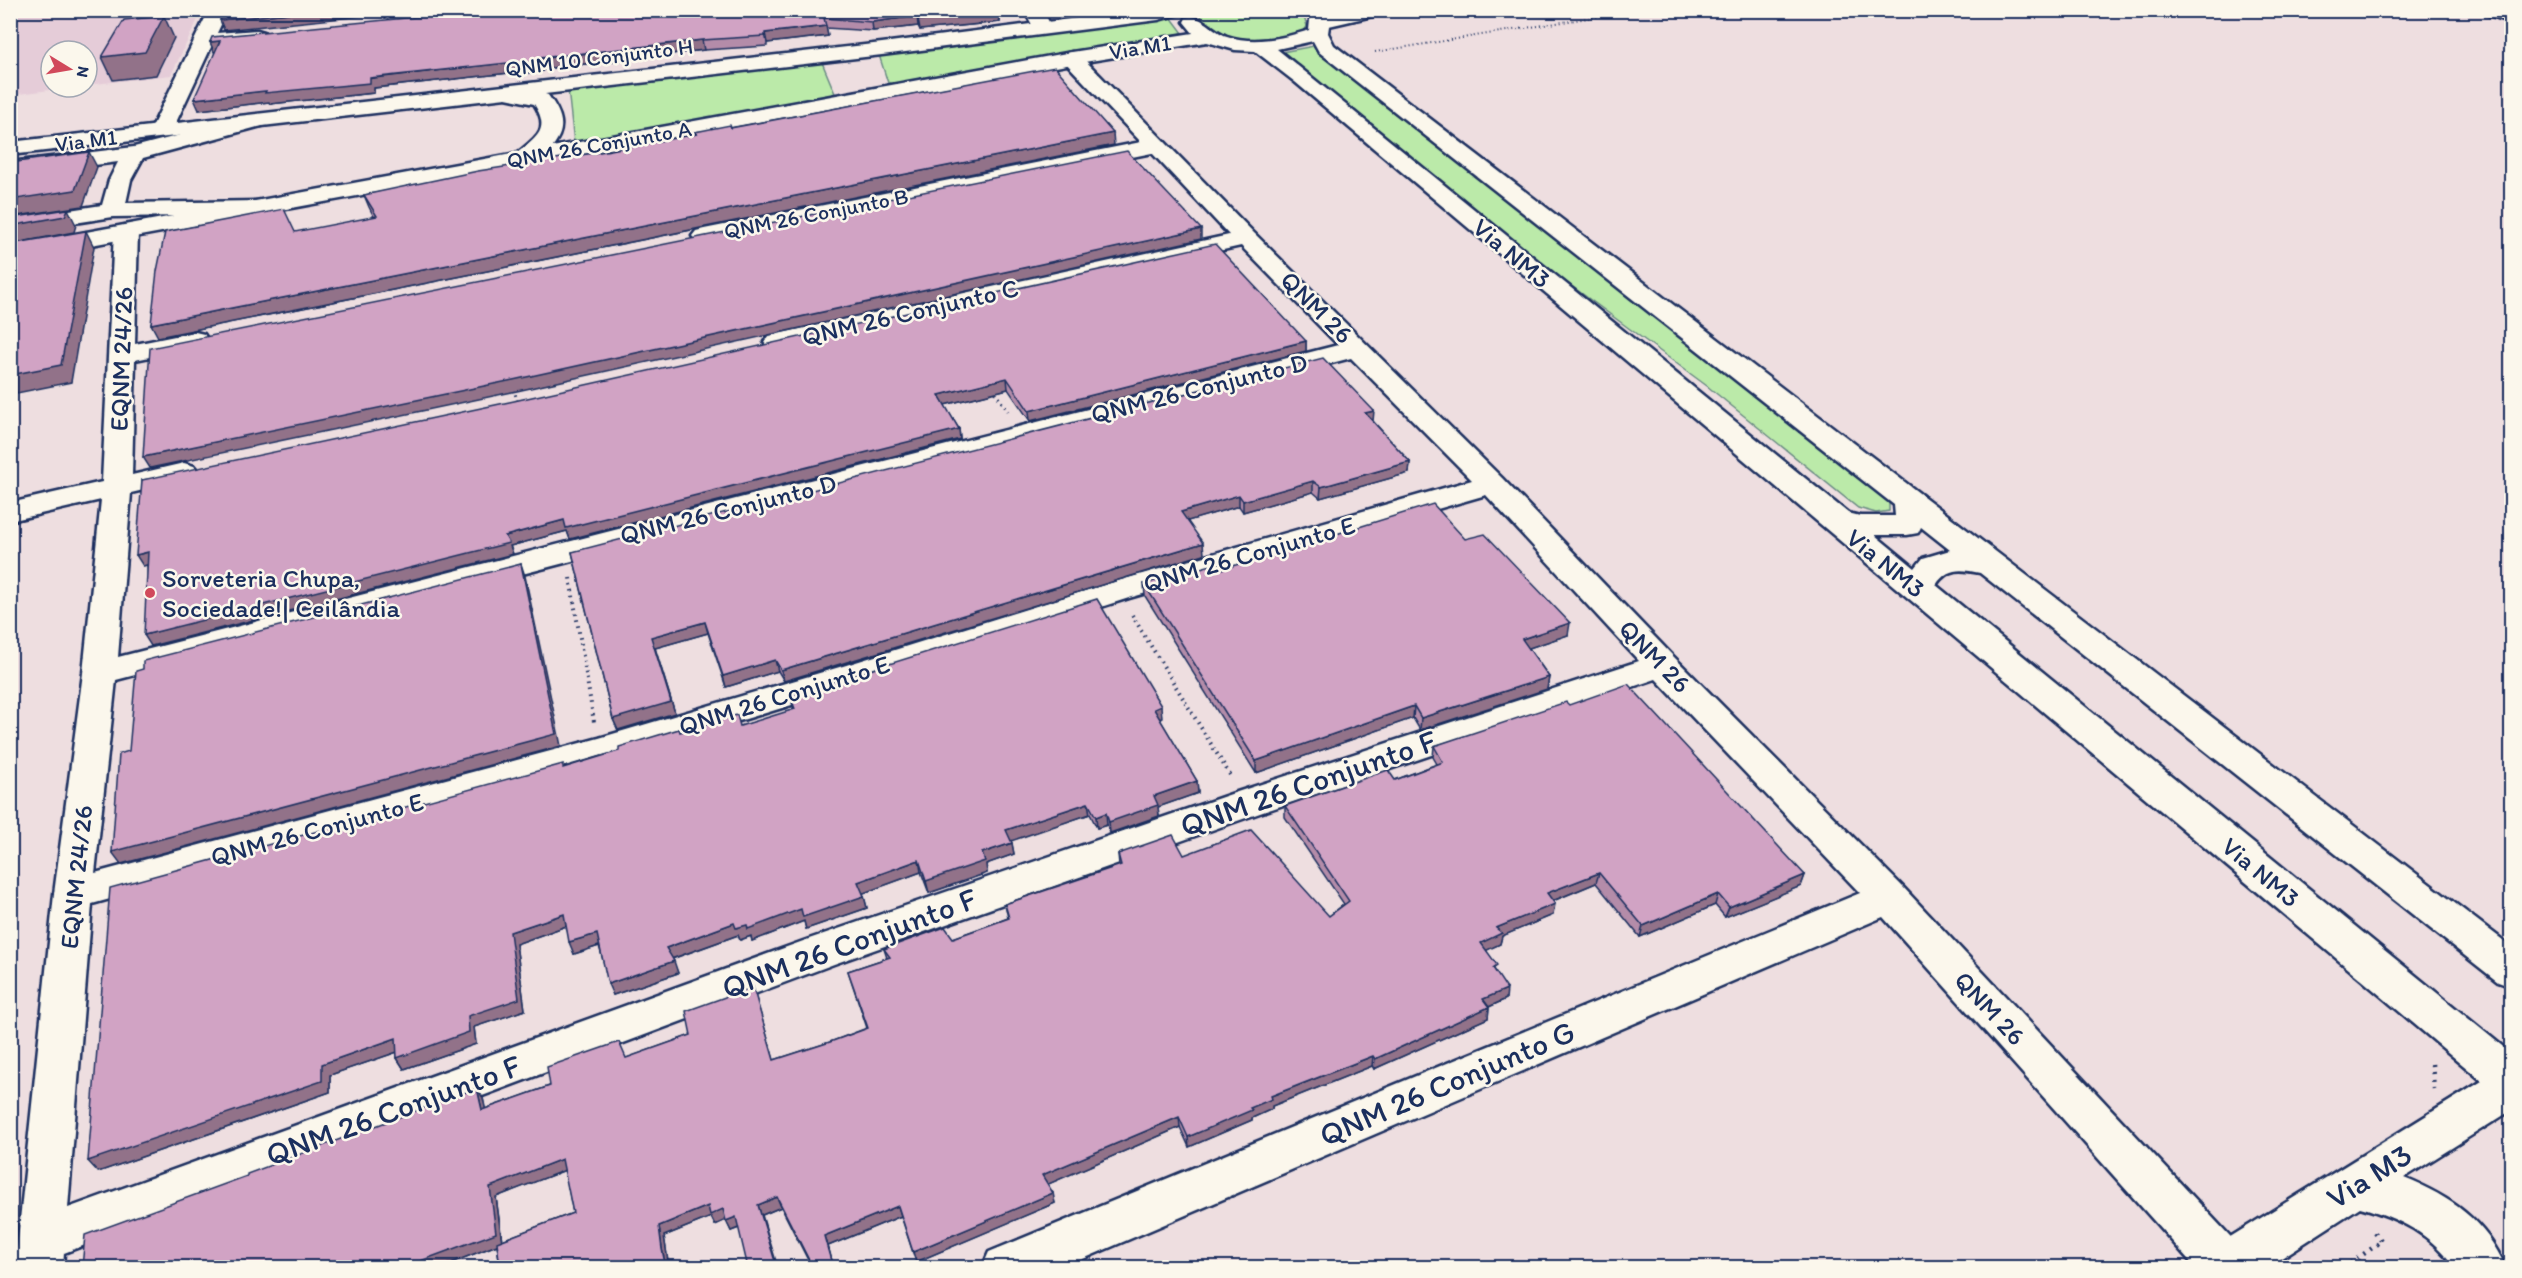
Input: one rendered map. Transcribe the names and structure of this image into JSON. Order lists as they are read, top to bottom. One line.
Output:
{"streets":{"street":["Via M1","QNM 10 Conjunto H","QNM 26 Conjunto A","QNM 26 Conjunto B","Via NM3","QNM 26","QNM 26 Conjunto C","EQNM 24/26","QNM 26 Conjunto D","QNM 26 Conjunto E","QNM 26 Conjunto F","QNM 26 Conjunto G","Via M3"]},"crossings":[["Via M1","QNM 10 Conjunto H"],["Via M1","QNM 26 Conjunto A"],["Via M1","QNM 26"],["QNM 26 Conjunto A","QNM 26"],["QNM 26 Conjunto A","EQNM 24/26"],["QNM 26 Conjunto B","QNM 26"],["QNM 26","QNM 26 Conjunto C"],["QNM 26","QNM 26 Conjunto D"],["QNM 26","QNM 26 Conjunto E"],["QNM 26","QNM 26 Conjunto F"],["QNM 26","QNM 26 Conjunto G"],["QNM 26","Via M3"],["EQNM 24/26","QNM 26 Conjunto D"],["EQNM 24/26","QNM 26 Conjunto E"],["EQNM 24/26","QNM 26 Conjunto F"]],"places":["Sorveteria Chupa, Sociedade!| Ceilândia"],"north":"right"}
